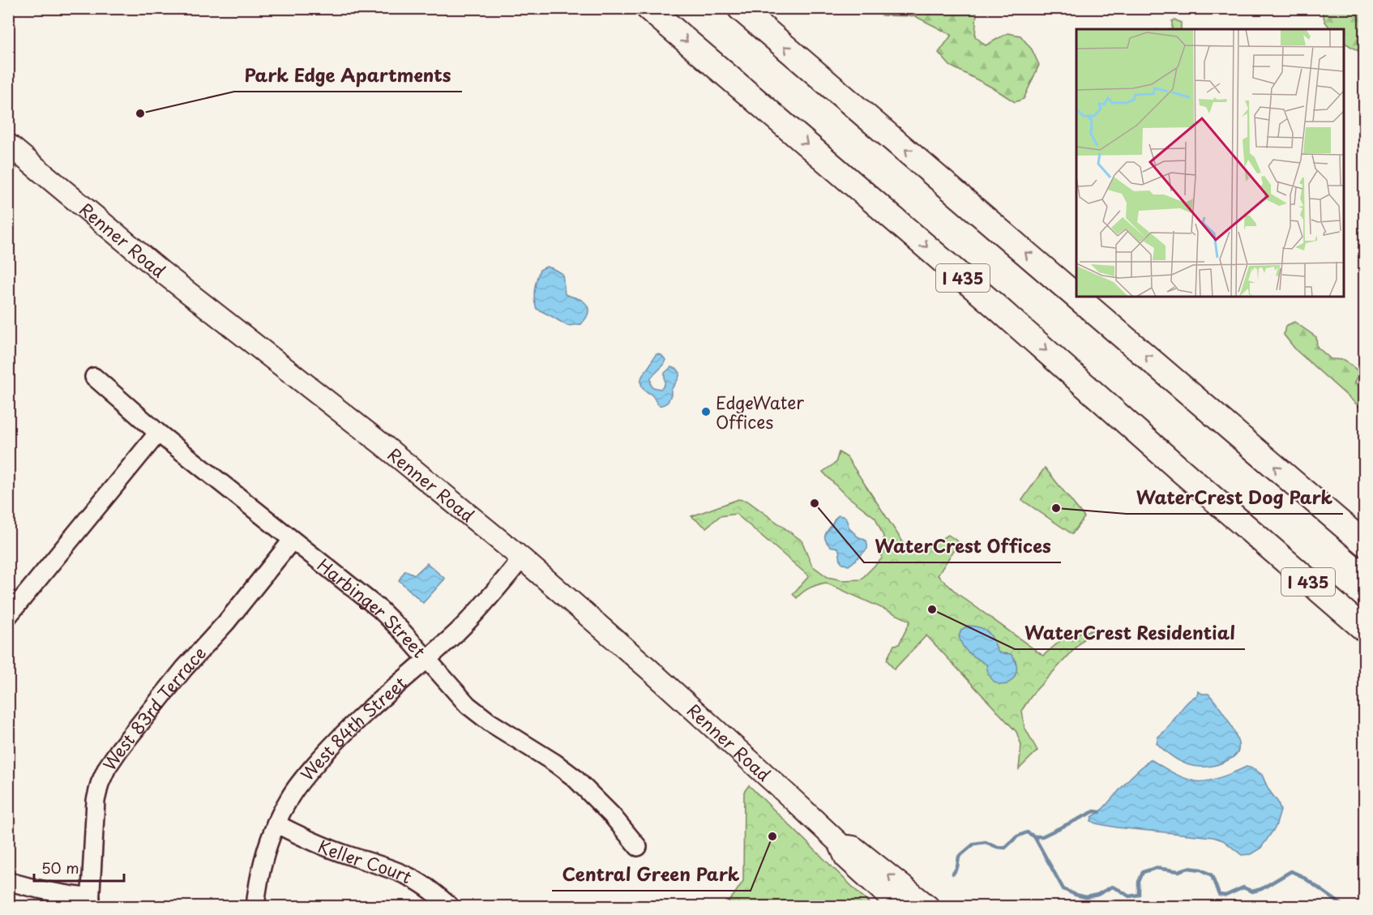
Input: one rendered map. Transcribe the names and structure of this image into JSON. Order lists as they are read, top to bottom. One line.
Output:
{"streets":{"highway":["I 435"],"main road":["Renner Road"],"street":["Harbinger Street","West 83rd Terrace","West 84th Street","Keller Court"]},"crossings":[["Renner Road","West 84th Street"],["Harbinger Street","West 83rd Terrace"],["Harbinger Street","West 84th Street"],["West 84th Street","Keller Court"]],"places":["Park Edge Apartments","EdgeWater Offices","WaterCrest Offices","WaterCrest Dog Park","WaterCrest Residential","Central Green Park"],"scale_bar":"50 m"}
